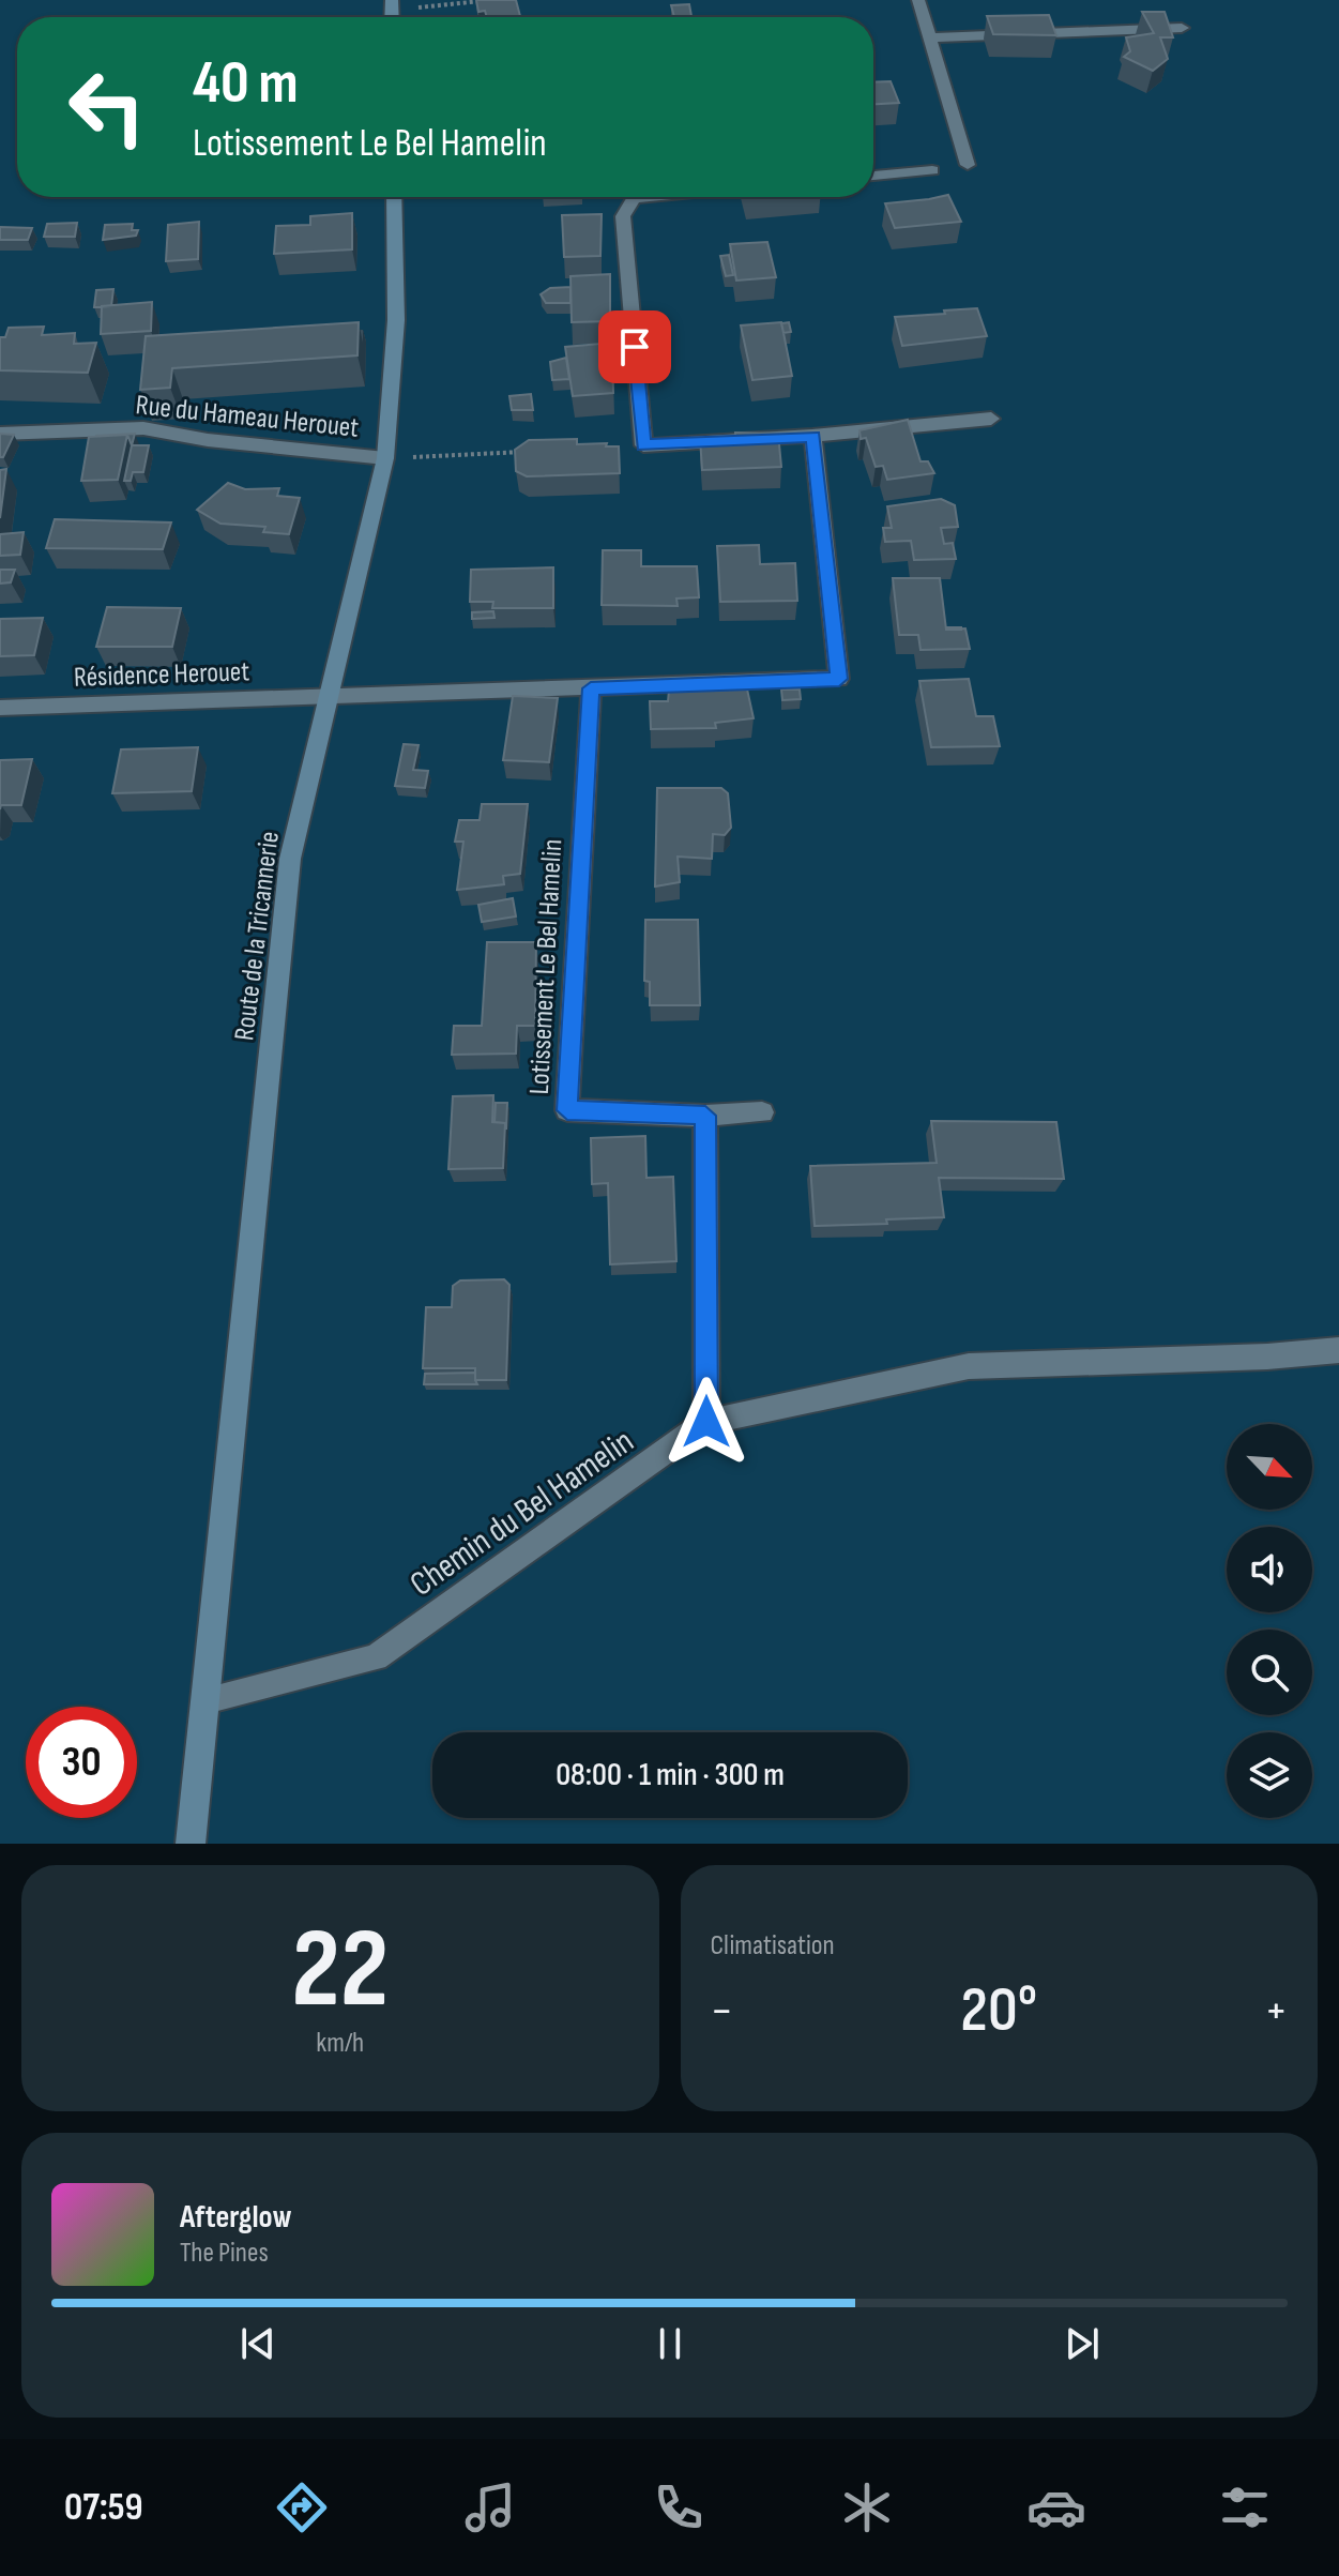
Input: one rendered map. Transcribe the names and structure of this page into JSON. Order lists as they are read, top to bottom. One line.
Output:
{"streets":{"main road":["Route de la Tricannerie"],"street":["Rue du Hameau Herouet","Résidence Herouet","Lotissement Le Bel Hamelin","Chemin du Bel Hamelin"]},"crossings":[["Rue du Hameau Herouet","Route de la Tricannerie"],["Résidence Herouet","Route de la Tricannerie"],["Route de la Tricannerie","Chemin du Bel Hamelin"]],"north":"bottom right","page":{"turn":["40 m","Lotissement Le Bel Hamelin"],"limit":"30","trip":"08:00 · 1 min · 300 m","tile":[["22","km/h"],"Climatisation"],"heat":["−","20°","+"],"song":["Afterglow","The Pines"],"tabs":"07:59"}}
